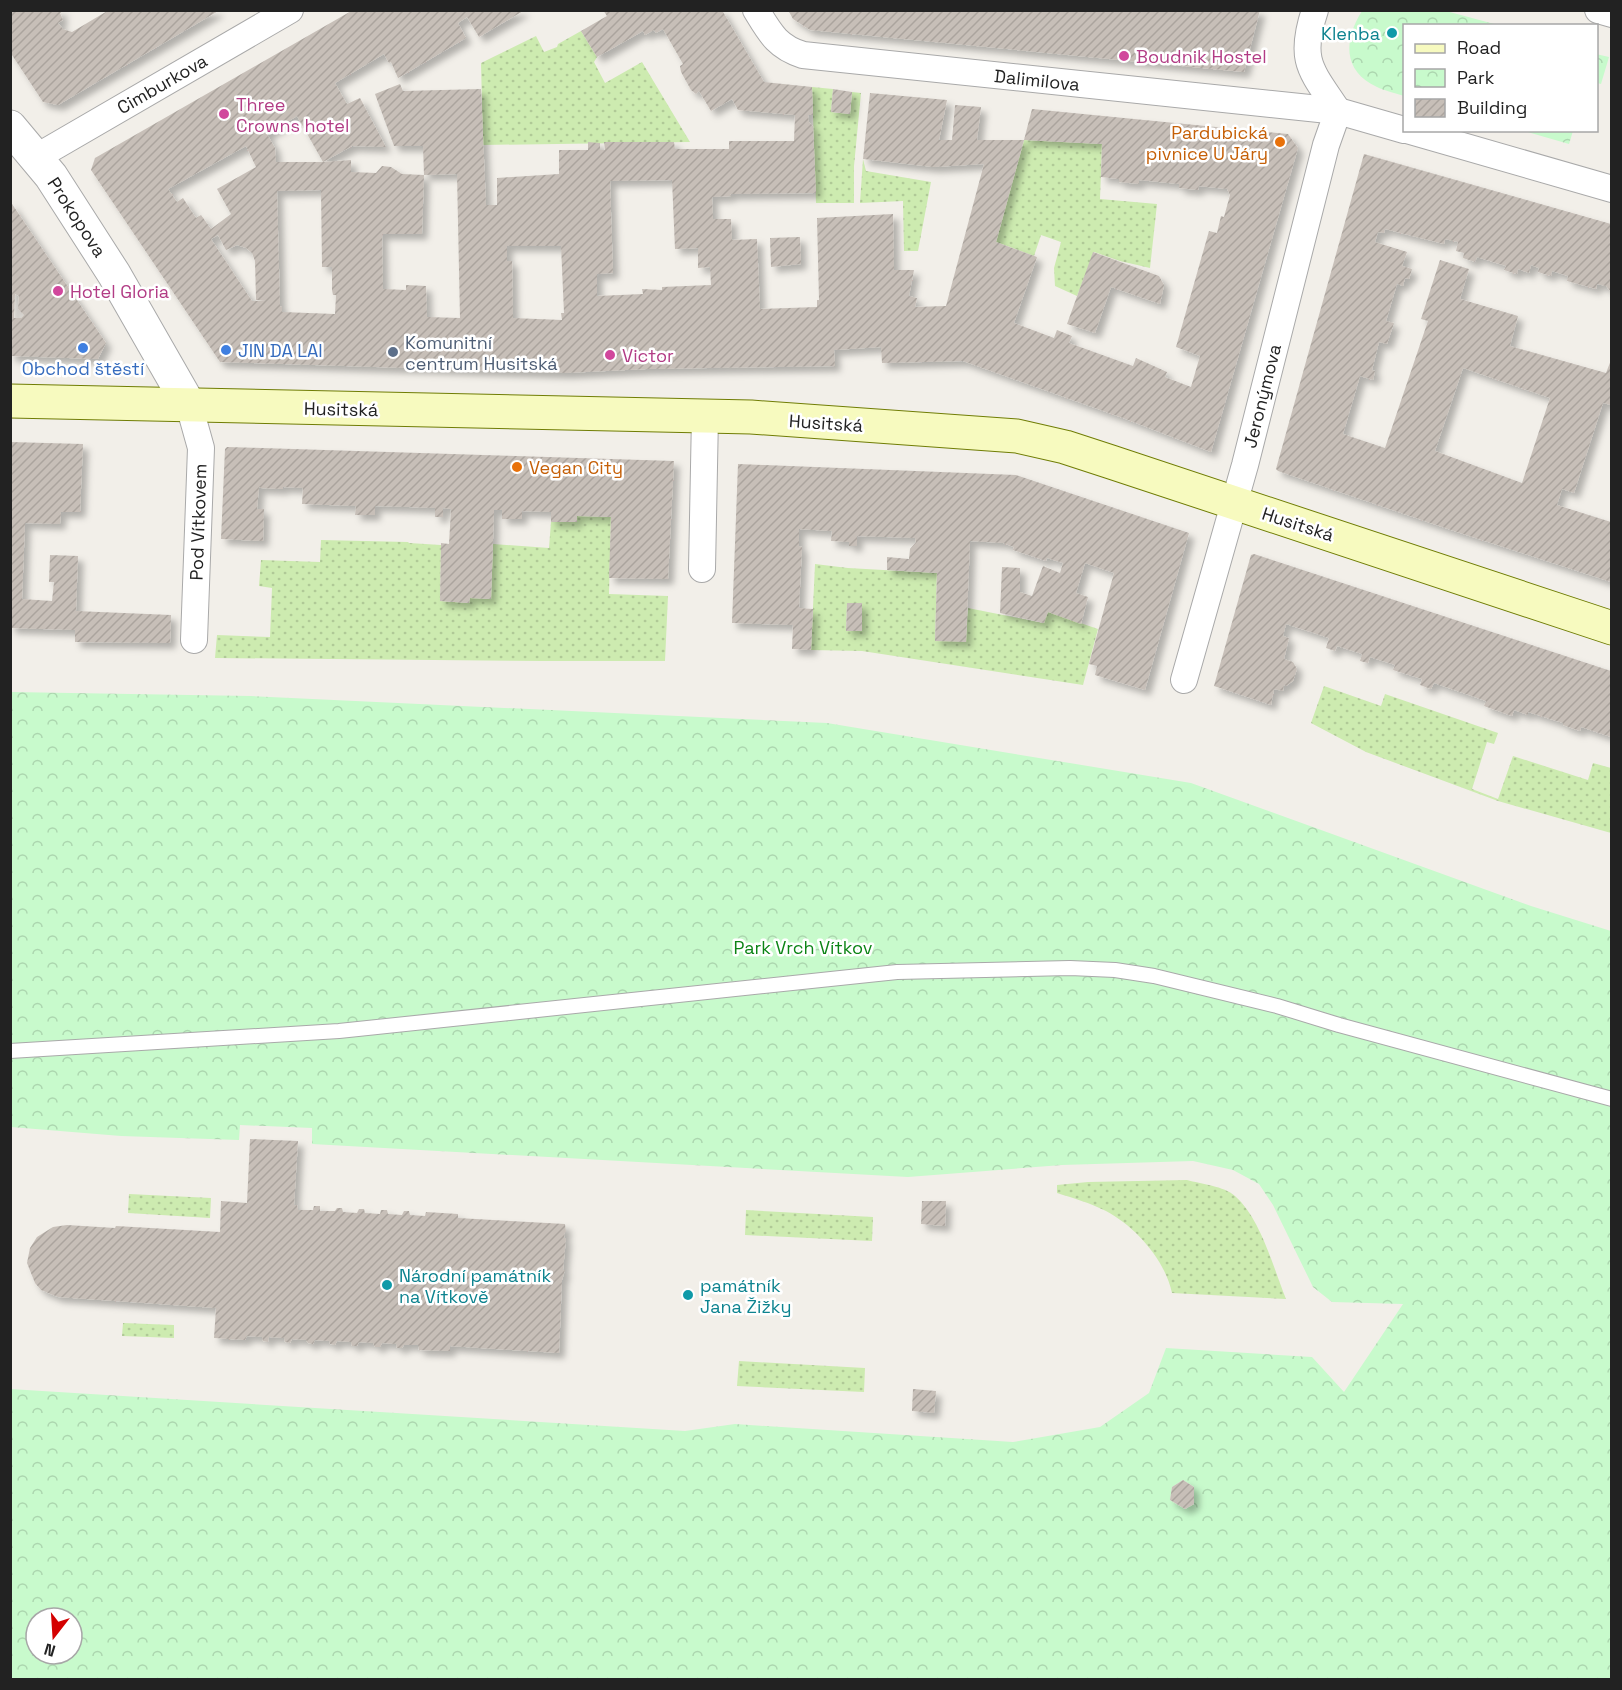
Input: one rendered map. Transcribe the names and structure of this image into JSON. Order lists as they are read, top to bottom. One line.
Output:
{"streets":{"main road":["Husitská"],"street":["Dalimilova","Cimburkova","Prokopova","Jeronýmova","Pod Vítkovem"]},"crossings":[["Dalimilova","Jeronýmova"],["Cimburkova","Prokopova"],["Prokopova","Husitská"],["Prokopova","Pod Vítkovem"],["Jeronýmova","Husitská"],["Husitská","Pod Vítkovem"]],"parks":["Park Vrch Vítkov"],"places":["Klenba","Boudnik Hostel","Three Crowns hotel","Pardubická pivnice U Járy","Hotel Gloria","Obchod štěstí","JIN DA LAI","Komunitní centrum Husitská","Victor","Vegan City","Národní památník na Vítkově","památník Jana Žižky"],"legend":["Road","Park","Building"],"north":"bottom"}
